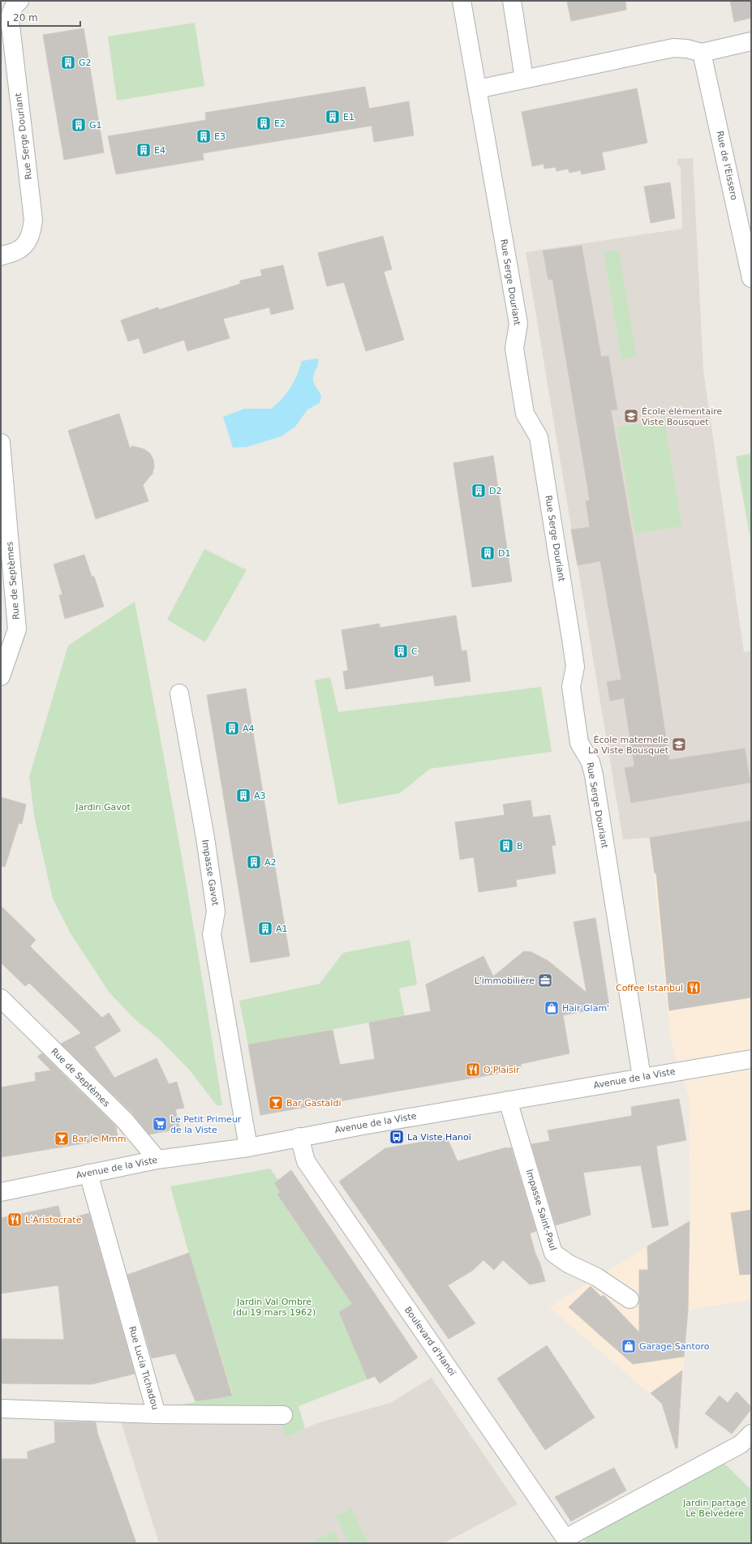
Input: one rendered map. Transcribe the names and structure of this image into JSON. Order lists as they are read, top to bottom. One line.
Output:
{"streets":{"street":["Rue Serge Douriant","Rue de l'Eissero","Rue de Septèmes","Impasse Gavot","Avenue de la Viste","Impasse Saint-Paul","Boulevard d'Hanoï","Rue Lucia Tichadou"]},"crossings":[["Rue Serge Douriant","Avenue de la Viste"],["Rue de Septèmes","Avenue de la Viste"],["Impasse Gavot","Avenue de la Viste"],["Avenue de la Viste","Impasse Saint-Paul"],["Avenue de la Viste","Boulevard d'Hanoï"],["Avenue de la Viste","Rue Lucia Tichadou"]],"parks":["Jardin Gavot","Jardin Val Ombré (du 19 mars 1962)","Jardin partagé Le Belvédère"],"places":{"building":["G2","E1","E2","G1","E3","E4","D2","D1","C","A4","A3","B","A2","A1"],"school or university":["École élémentaire Viste Bousquet","École maternelle La Viste Bousquet"],"office":["L'immobilière"],"restaurant":["Coffee Istanbul","O'Plaisir","L'Aristocrate"],"shop":["Hair Glam'","Garage Santoro"],"bar":["Bar Gastaldi","Bar le Mmm"],"supermarket":["Le Petit Primeur de la Viste"],"bus stop":["La Viste Hanoï"]},"scale_bar":"20 m"}
